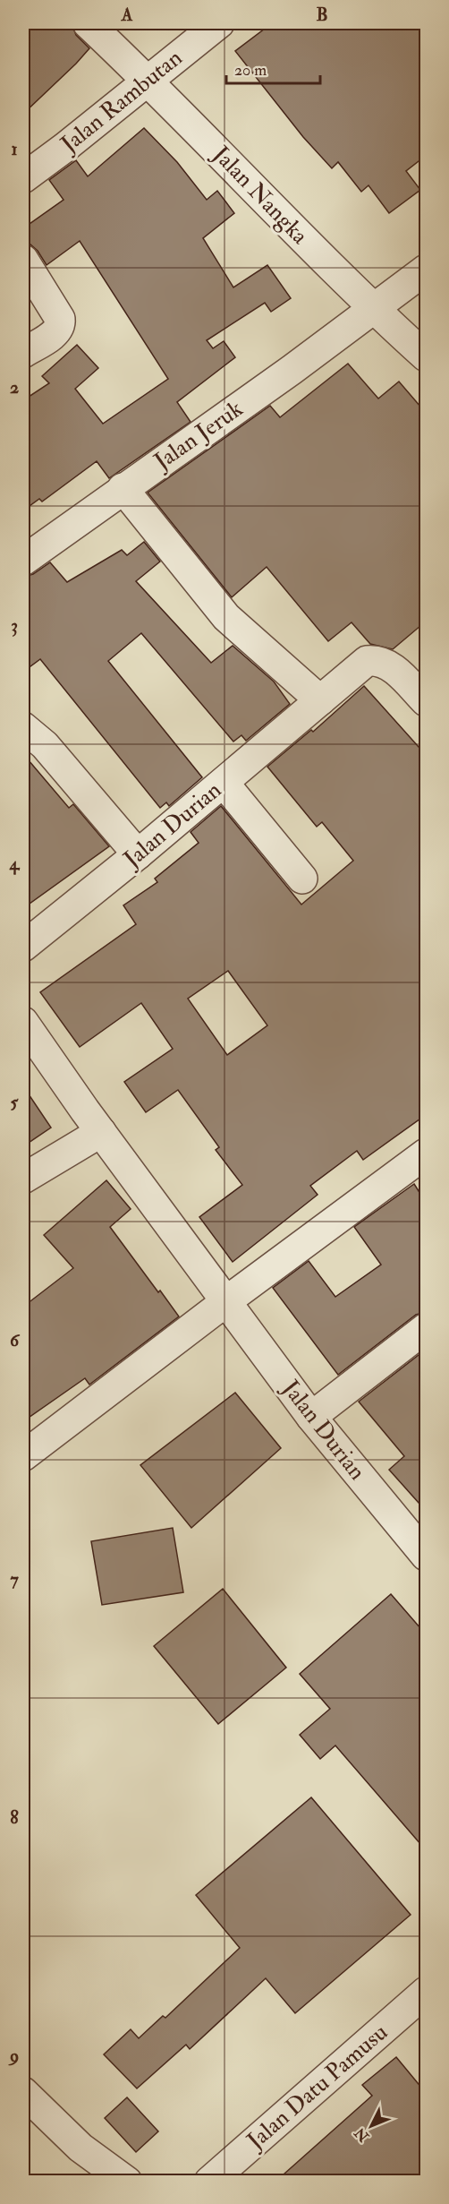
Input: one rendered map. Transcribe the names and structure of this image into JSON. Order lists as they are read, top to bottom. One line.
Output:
{"streets":{"street":["Jalan Rambutan","Jalan Nangka","Jalan Jeruk","Jalan Durian","Jalan Datu Pamusu"]},"crossings":[["Jalan Rambutan","Jalan Nangka"],["Jalan Nangka","Jalan Jeruk"]],"scale_bar":"20 m","north":"bottom left","grid":{"columns":["A","B"],"rows":["1","2","3","4","5","6","7","8","9"]}}
